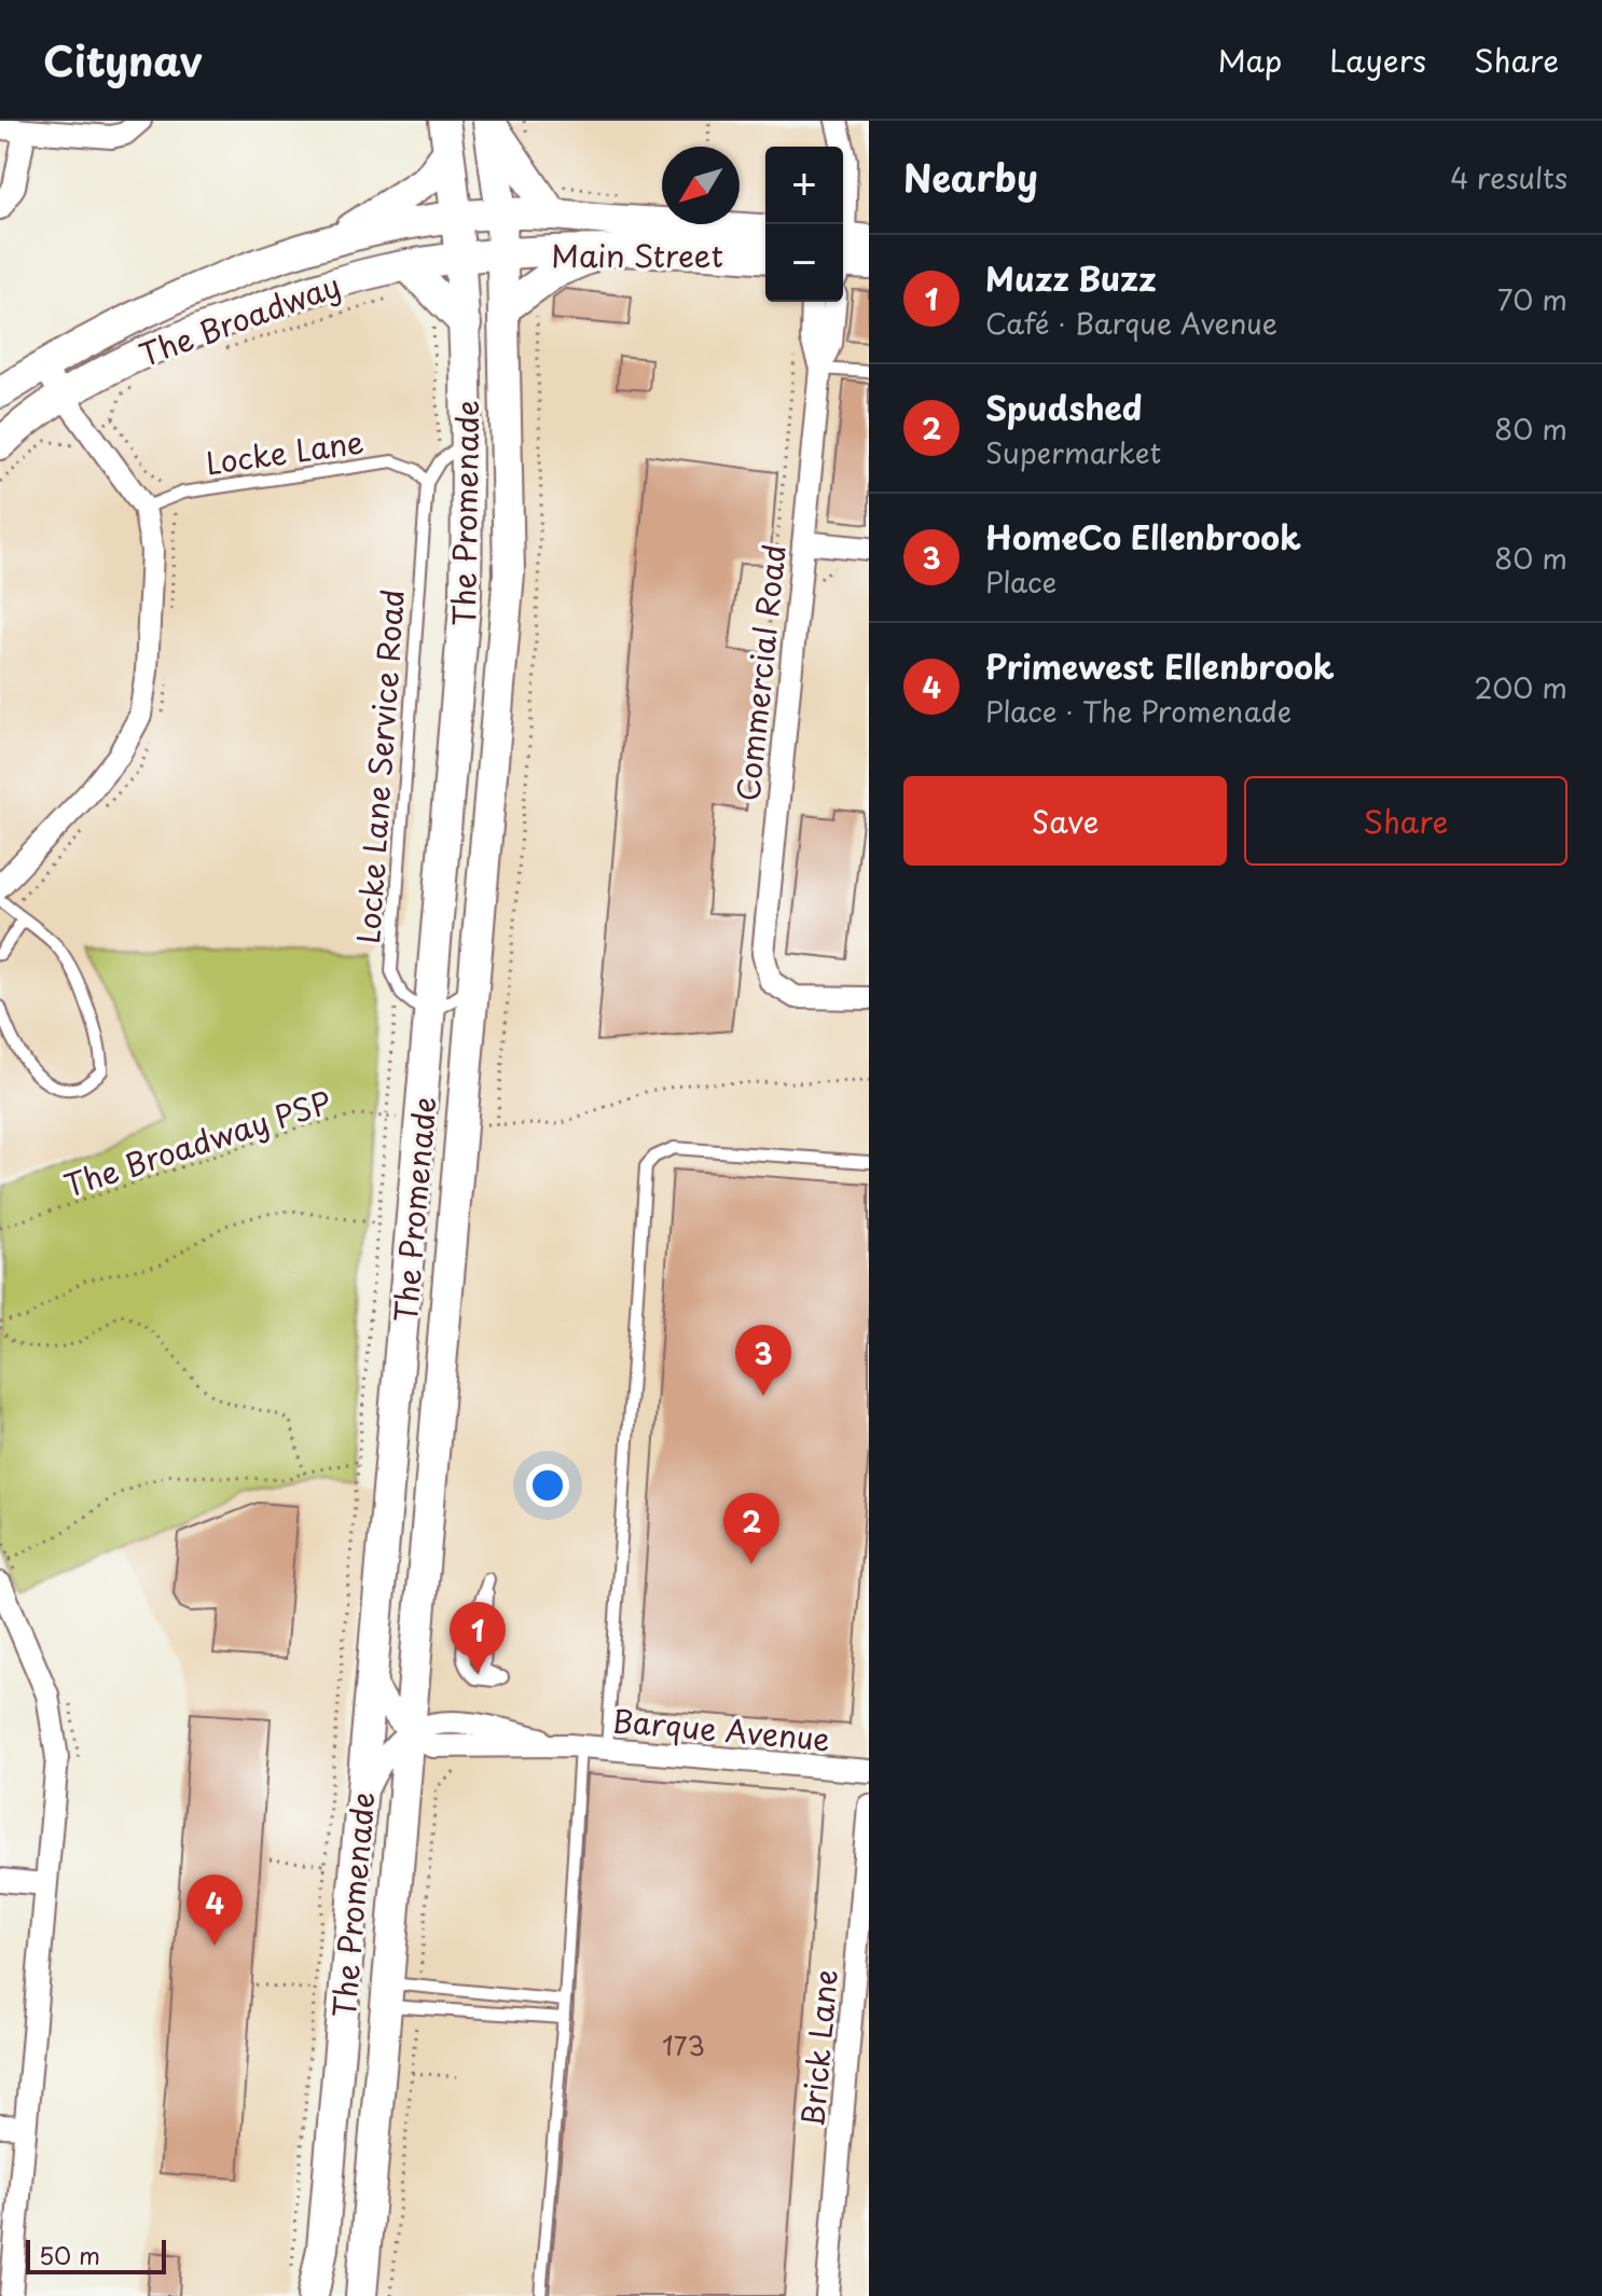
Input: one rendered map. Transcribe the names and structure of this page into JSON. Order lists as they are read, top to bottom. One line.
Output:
{"streets":{"main road":["Main Street","The Broadway","The Promenade"],"street":["Commercial Road","Barque Avenue","Brick Lane"],"lane":["Locke Lane","Locke Lane Service Road"],"path":["The Broadway PSP"]},"crossings":[["Main Street","The Broadway"],["Main Street","The Promenade"],["The Broadway","The Promenade"],["Locke Lane","Locke Lane Service Road"],["The Promenade","Locke Lane Service Road"],["The Promenade","The Broadway PSP"],["The Promenade","Barque Avenue"]],"house_numbers":["173"],"scale_bar":"50 m","north":"bottom left","page":{"header":"Citynav","nav":["Map","Layers","Share"],"heading":["Nearby","4 results"],"map_buttons":["+","−"],"list":[{"mark":"1","name":"Muzz Buzz","note":"Café · Barque Avenue","value":"70 m"},{"mark":"2","name":"Spudshed","note":"Supermarket","value":"80 m"},{"mark":"3","name":"HomeCo Ellenbrook","note":"Place","value":"80 m"},{"mark":"4","name":"Primewest Ellenbrook","note":"Place · The Promenade","value":"200 m"}],"buttons":["Save","Share"],"pins":["3","2","1","4"],"scale":"50 m"}}
